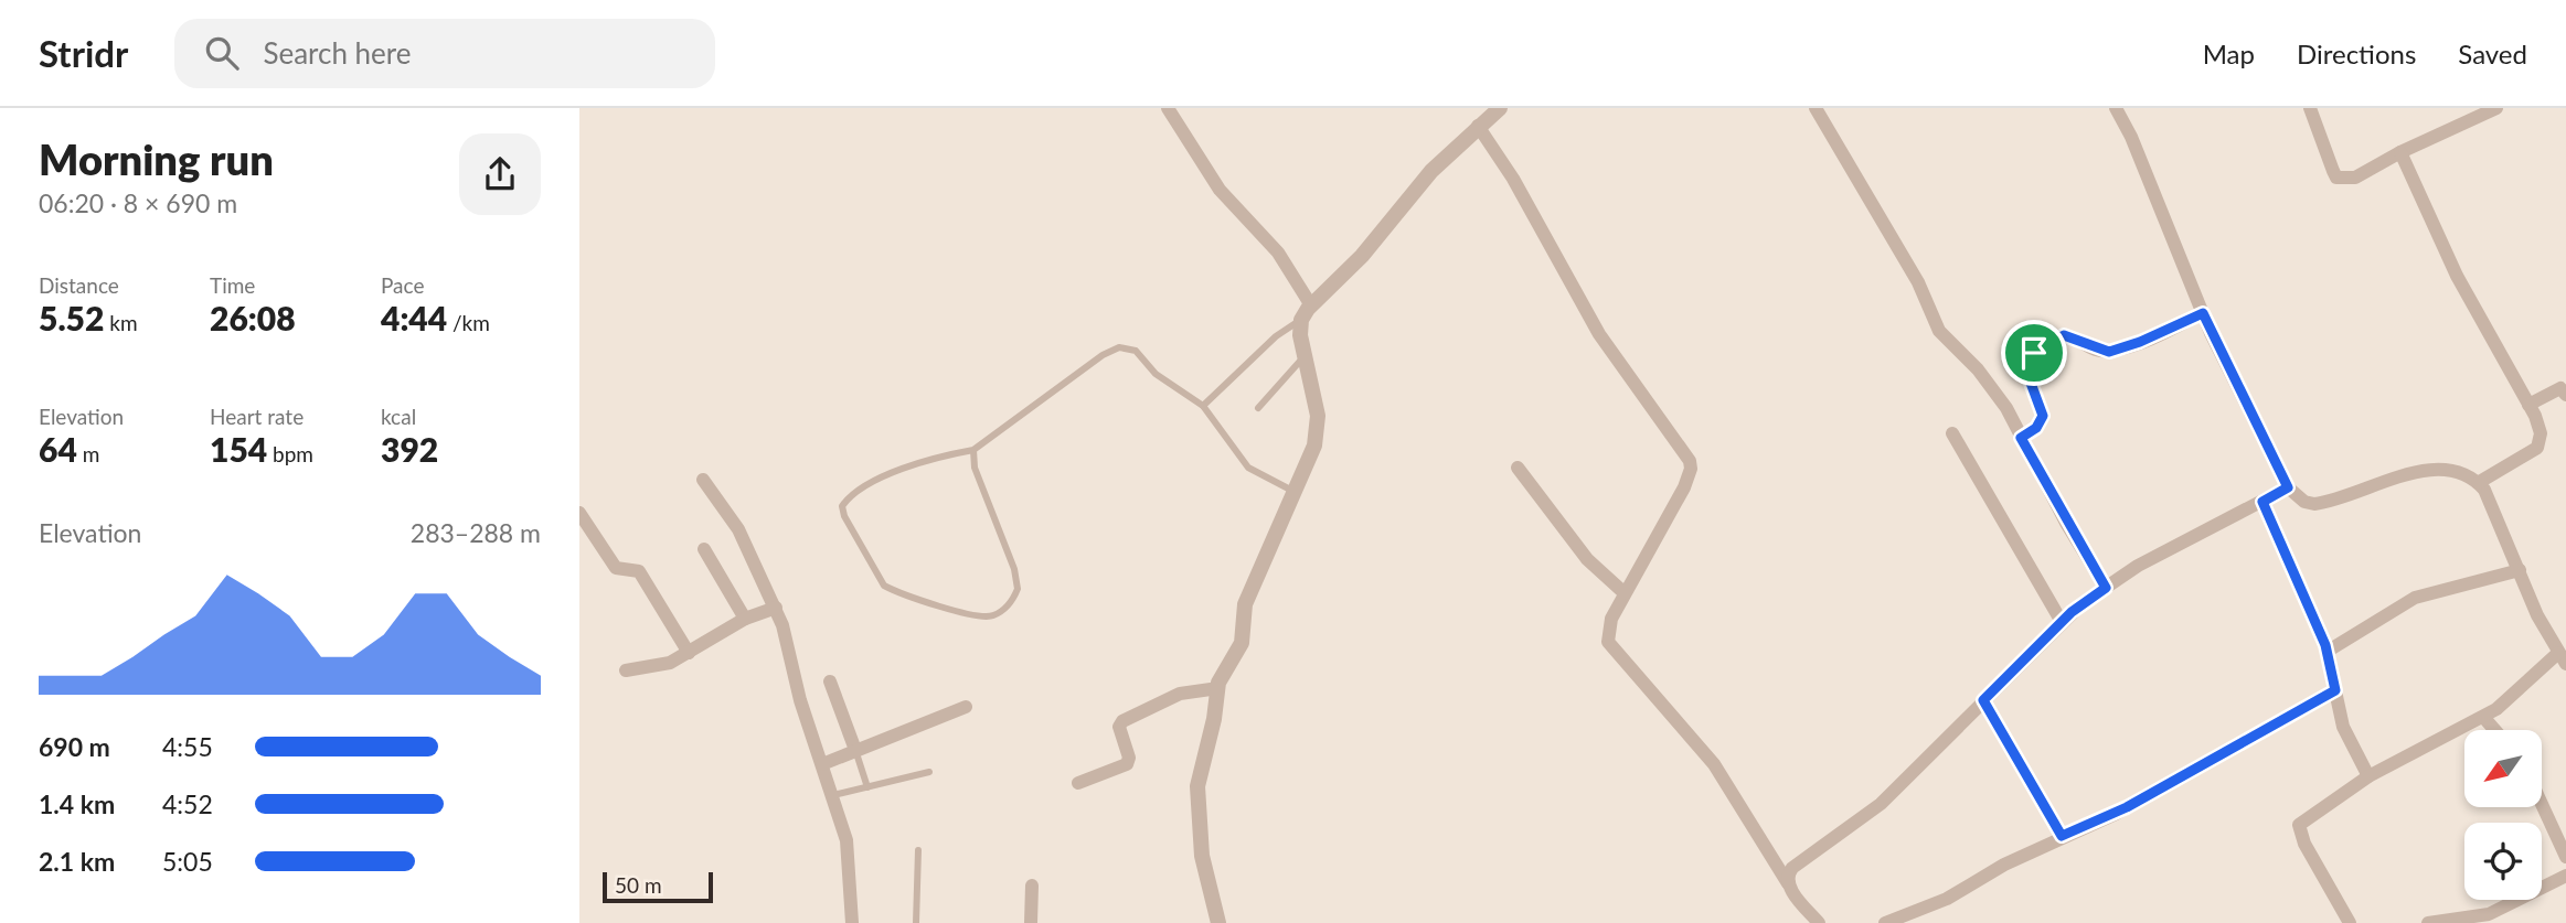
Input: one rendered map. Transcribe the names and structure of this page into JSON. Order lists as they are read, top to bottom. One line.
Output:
{"scale_bar":"50 m","north":"bottom left","page":{"header":"Stridr","search":"Search here","nav":["Map","Directions","Saved"],"heading":["Morning run","06:20 · 8 × 690 m"],"stats":[["Distance","5.52 km"],["Time","26:08"],["Pace","4:44 /km"],["Elevation","64 m"],["Heart rate","154 bpm"],["kcal","392"]],"chart":["Elevation","283–288 m"],"list":[{"name":"690 m","note":"4:55"},{"name":"1.4 km","note":"4:52"},{"name":"2.1 km","note":"5:05"}],"scale":"50 m"}}
